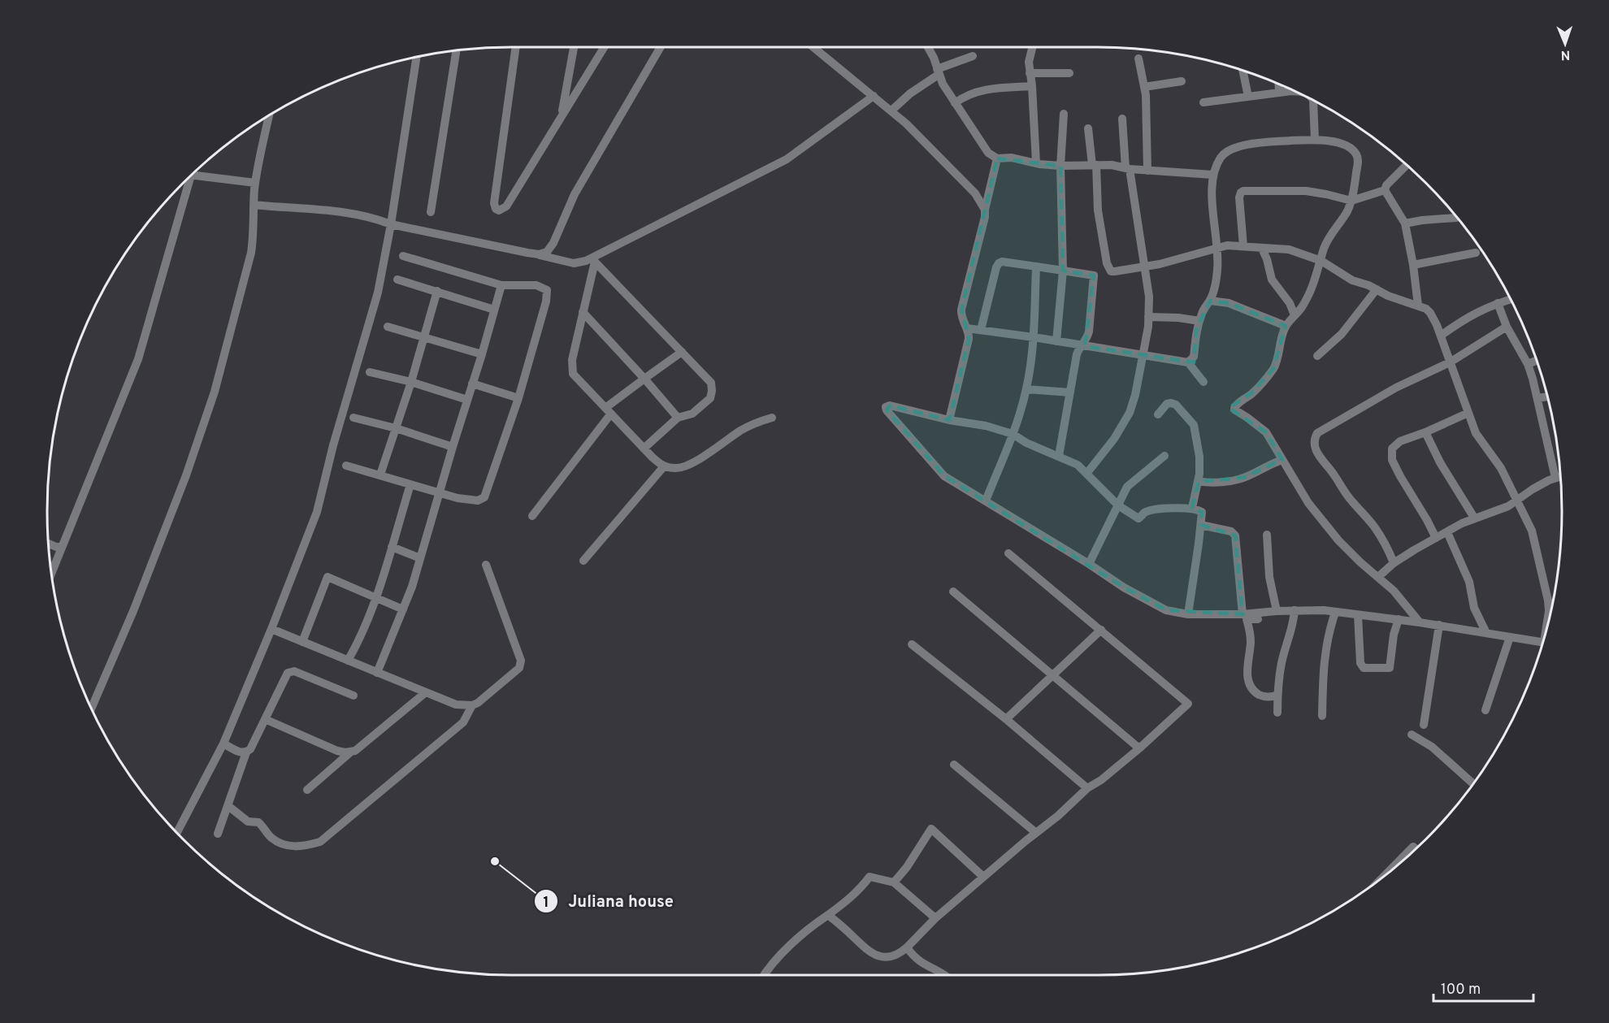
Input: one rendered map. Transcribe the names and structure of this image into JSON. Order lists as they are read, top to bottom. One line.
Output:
{"places":["Juliana house"],"scale_bar":"100 m","north":"bottom"}
